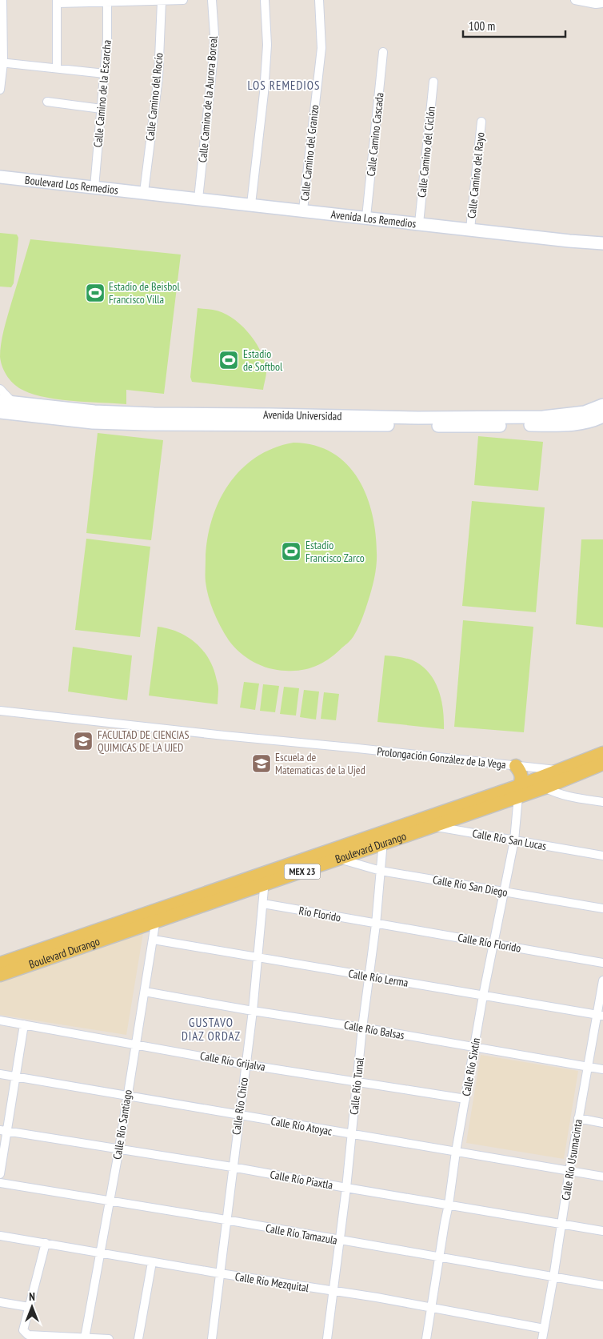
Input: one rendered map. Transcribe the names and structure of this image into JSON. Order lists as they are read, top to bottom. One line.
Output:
{"streets":{"main road":["Boulevard Durango","MEX 23"],"street":["Calle Camino de la Escarcha","Calle Camino del Rocío","Calle Camino de la Aurora Boreal","Calle Camino Cascada","Calle Camino del Ciclón","Calle Camino del Granizo","Calle Camino del Rayo","Boulevard Los Remedios","Avenida Los Remedios","Avenida Universidad","Prolongación González de la Vega","Calle Río San Lucas","Calle Río San Diego","Río Florido","Calle Río Florido","Calle Río Lerma","Calle Río Balsas","Calle Río Grijalva","Calle Río Sixtín","Calle Río Tunal","Calle Río Chico","Calle Río Santiago","Calle Río Atoyac","Calle Río Usumacinta","Calle Río Piaxtla","Calle Río Tamazula","Calle Río Mezquital"]},"crossings":[["Calle Camino de la Escarcha","Boulevard Los Remedios"],["Calle Camino del Rocío","Boulevard Los Remedios"],["Calle Camino del Rocío","Avenida Los Remedios"],["Calle Camino de la Aurora Boreal","Avenida Los Remedios"],["Calle Camino Cascada","Avenida Los Remedios"],["Calle Camino del Ciclón","Avenida Los Remedios"],["Calle Camino del Granizo","Avenida Los Remedios"],["Calle Camino del Rayo","Avenida Los Remedios"],["Boulevard Los Remedios","Avenida Los Remedios"],["Prolongación González de la Vega","Boulevard Durango"],["Calle Río San Lucas","Boulevard Durango"],["Calle Río San Lucas","Calle Río Sixtín"],["Boulevard Durango","Calle Río San Diego"],["Boulevard Durango","Calle Río Sixtín"],["Boulevard Durango","Calle Río Tunal"],["Boulevard Durango","Calle Río Chico"],["Boulevard Durango","Calle Río Santiago"],["Calle Río San Diego","Calle Río Sixtín"],["Calle Río San Diego","Calle Río Tunal"],["Río Florido","Calle Río Florido"],["Río Florido","Calle Río Tunal"],["Río Florido","Calle Río Chico"],["Calle Río Florido","Calle Río Sixtín"],["Calle Río Florido","Calle Río Tunal"],["Calle Río Lerma","Calle Río Sixtín"],["Calle Río Lerma","Calle Río Tunal"],["Calle Río Lerma","Calle Río Chico"],["Calle Río Lerma","Calle Río Santiago"],["Calle Río Lerma","Calle Río Usumacinta"],["Calle Río Balsas","Calle Río Sixtín"],["Calle Río Balsas","Calle Río Tunal"],["Calle Río Balsas","Calle Río Chico"],["Calle Río Balsas","Calle Río Santiago"],["Calle Río Balsas","Calle Río Usumacinta"],["Calle Río Grijalva","Calle Río Sixtín"],["Calle Río Grijalva","Calle Río Tunal"],["Calle Río Grijalva","Calle Río Chico"],["Calle Río Grijalva","Calle Río Santiago"],["Calle Río Sixtín","Calle Río Atoyac"],["Calle Río Sixtín","Calle Río Piaxtla"],["Calle Río Sixtín","Calle Río Tamazula"],["Calle Río Sixtín","Calle Río Mezquital"],["Calle Río Tunal","Calle Río Atoyac"],["Calle Río Tunal","Calle Río Piaxtla"],["Calle Río Tunal","Calle Río Tamazula"],["Calle Río Tunal","Calle Río Mezquital"],["Calle Río Chico","Calle Río Atoyac"],["Calle Río Chico","Calle Río Piaxtla"],["Calle Río Chico","Calle Río Tamazula"],["Calle Río Chico","Calle Río Mezquital"],["Calle Río Santiago","Calle Río Atoyac"],["Calle Río Santiago","Calle Río Piaxtla"],["Calle Río Santiago","Calle Río Tamazula"],["Calle Río Santiago","Calle Río Mezquital"],["Calle Río Atoyac","Calle Río Usumacinta"],["Calle Río Usumacinta","Calle Río Piaxtla"],["Calle Río Usumacinta","Calle Río Tamazula"],["Calle Río Usumacinta","Calle Río Mezquital"]],"districts":["LOS REMEDIOS","GUSTAVO DIAZ ORDAZ"],"places":{"sports":["Estadio de Beisbol Francisco Villa","Estadio de Softbol","Estadio Francisco Zarco"],"school or university":["FACULTAD DE CIENCIAS QUIMICAS DE LA UJED","Escuela de Matematicas de la Ujed"]},"scale_bar":"100 m","north":"top"}
